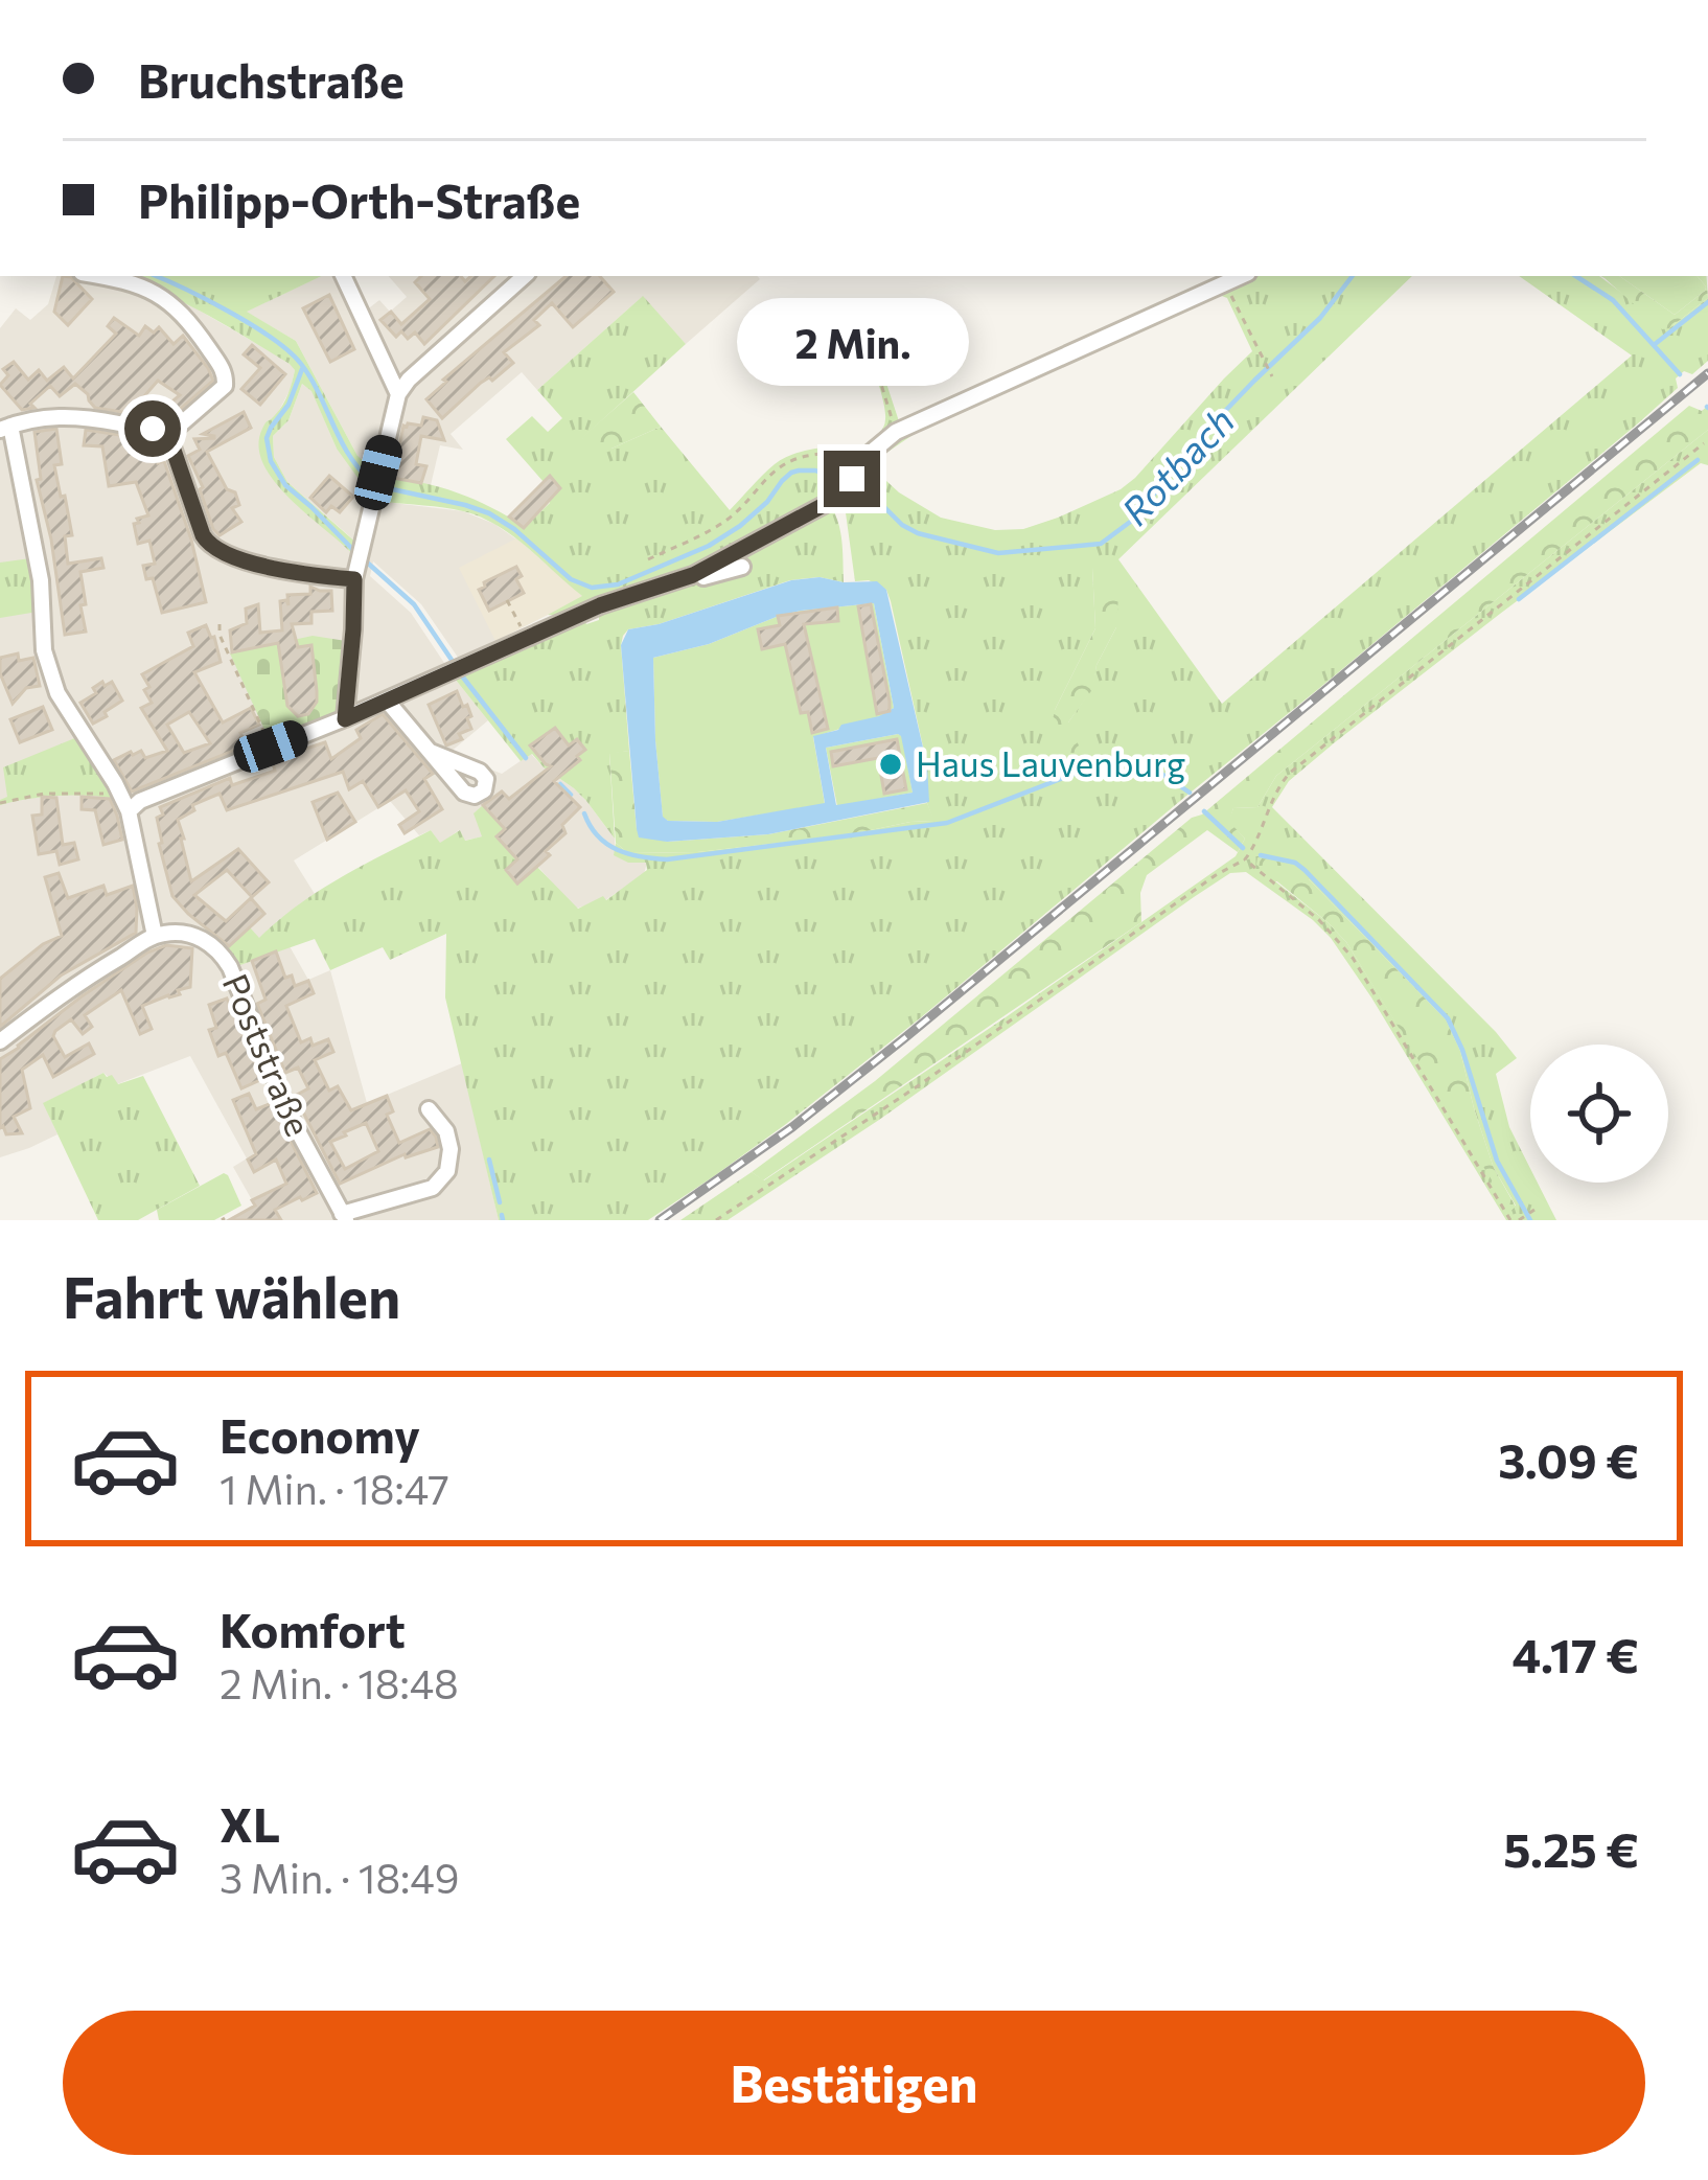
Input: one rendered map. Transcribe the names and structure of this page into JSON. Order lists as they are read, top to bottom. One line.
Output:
{"streets":{"street":["Poststraße"]},"water":["Rotbach"],"places":["Haus Lauvenburg"],"page":{"banner":["Bruchstraße","Philipp-Orth-Straße"],"bubble":"2 Min.","heading":"Fahrt wählen","list":[{"name":"Economy","note":"1 Min. · 18:47","value":"3.09 €"},{"name":"Komfort","note":"2 Min. · 18:48","value":"4.17 €"},{"name":"XL","note":"3 Min. · 18:49","value":"5.25 €"}],"buttons":"Bestätigen"}}
